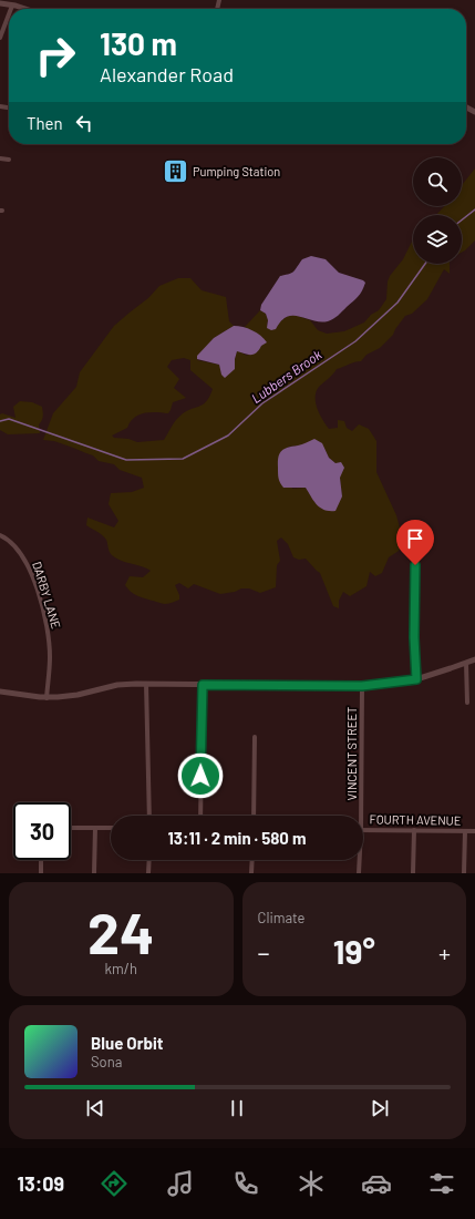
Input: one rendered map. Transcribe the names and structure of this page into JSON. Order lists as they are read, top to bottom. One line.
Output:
{"streets":{"street":["DARBY LANE","VINCENT STREET","FOURTH AVENUE"]},"water":["Lubbers Brook"],"places":{"building":["Pumping Station"]},"page":{"turn":["130 m","Alexander Road"],"then":"Then","limit":"30","trip":"13:11 · 2 min · 580 m","tile":[["24","km/h"],"Climate"],"heat":["−","19°","+"],"song":["Blue Orbit","Sona"],"tabs":"13:09"}}
